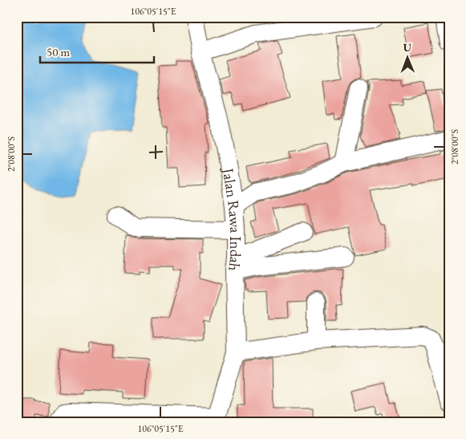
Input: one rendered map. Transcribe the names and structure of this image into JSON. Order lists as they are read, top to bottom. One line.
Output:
{"streets":{"street":["Jalan Rawa Indah"]},"scale_bar":"50 m","north":"top","coordinates":["106°05'15\"E","2°08'00\"S"]}
